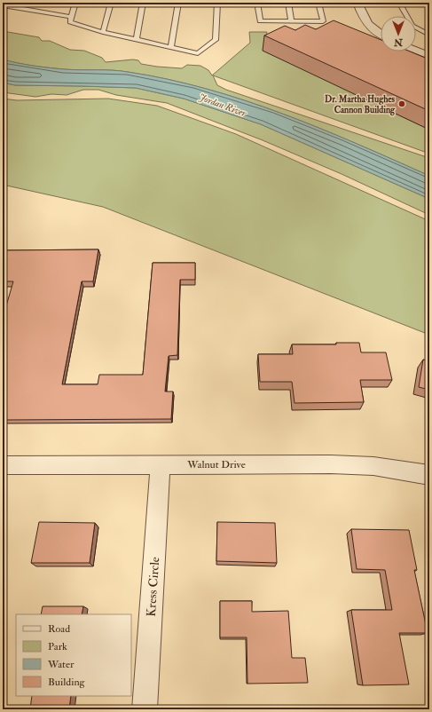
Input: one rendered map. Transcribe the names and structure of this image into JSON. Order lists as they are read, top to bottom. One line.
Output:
{"streets":{"street":["Walnut Drive","Kress Circle"]},"crossings":[["Walnut Drive","Kress Circle"]],"water":["Jordan River"],"places":["Dr. Martha Hughes Cannon Building"],"legend":["Road","Park","Water","Building"],"north":"bottom"}
